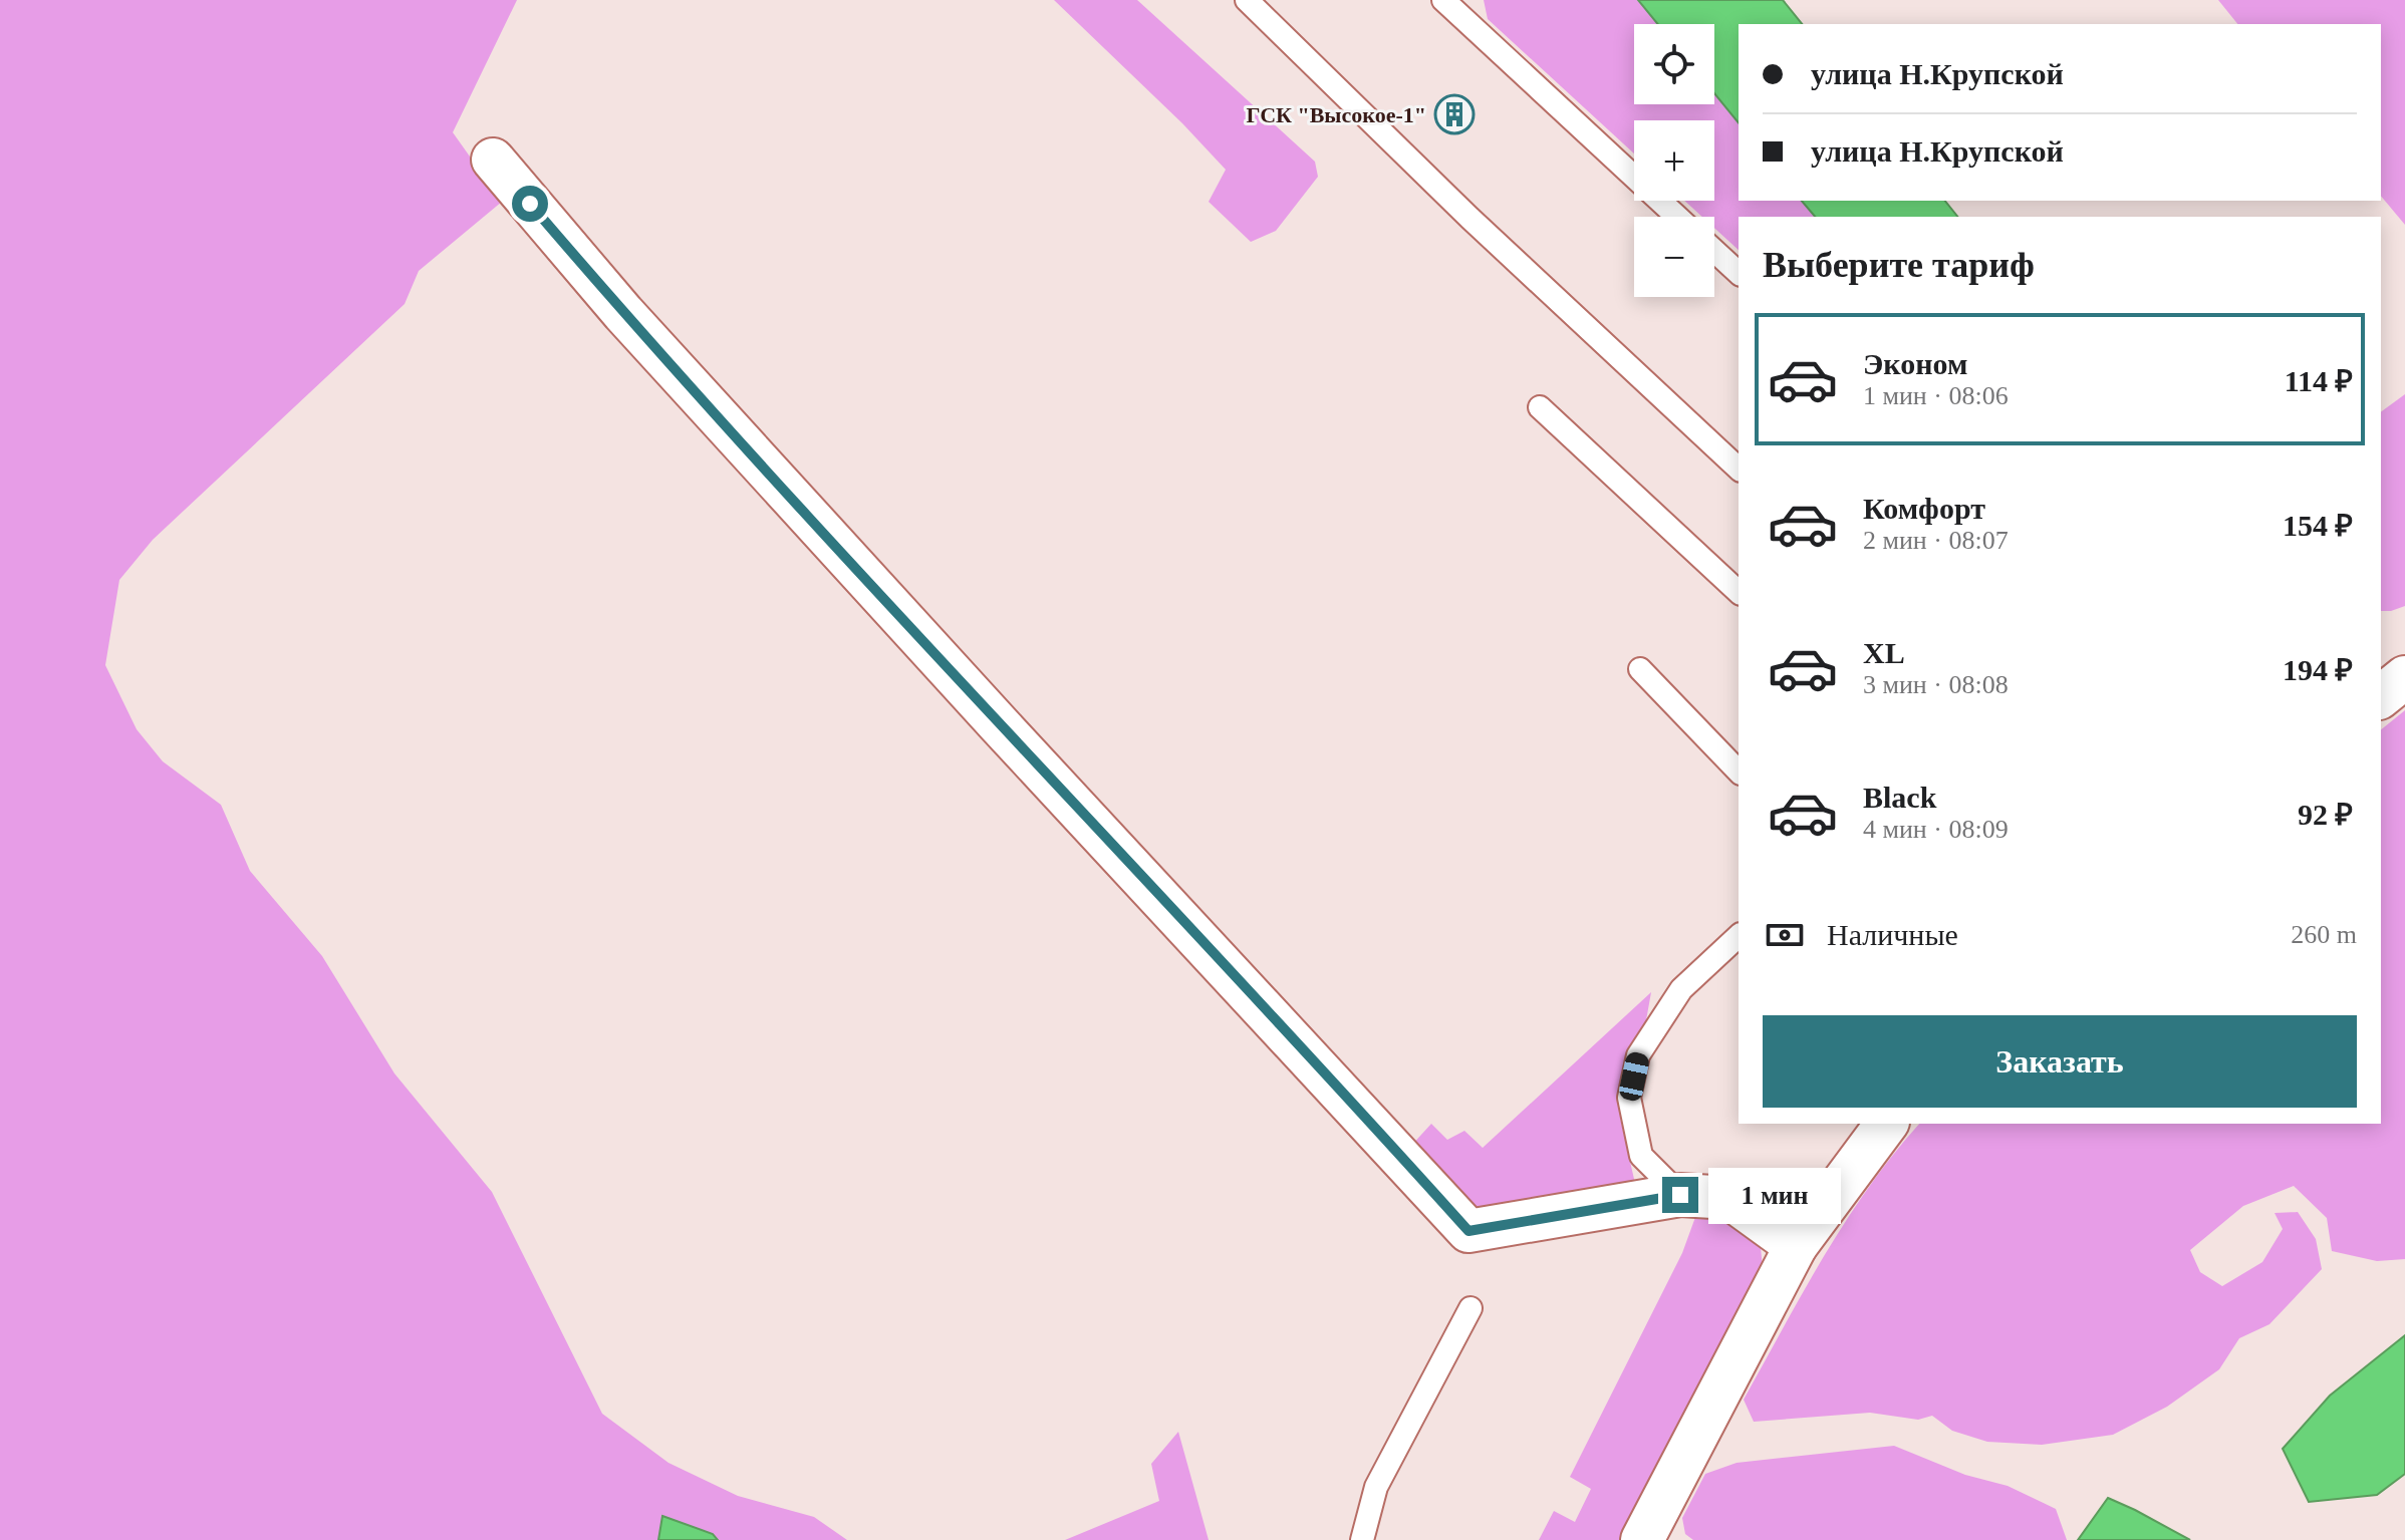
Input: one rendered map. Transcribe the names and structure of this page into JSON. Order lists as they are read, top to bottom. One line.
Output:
{"places":{"building":["ГСК \"Высокое-1\""]},"page":{"map_buttons":["+","−"],"banner":["улица Н.Крупской","улица Н.Крупской"],"heading":"Выберите тариф","list":[{"name":"Эконом","note":"1 мин · 08:06","value":"114 ₽"},{"name":"Комфорт","note":"2 мин · 08:07","value":"154 ₽"},{"name":"XL","note":"3 мин · 08:08","value":"194 ₽"},{"name":"Black","note":"4 мин · 08:09","value":"92 ₽"}],"pay":["Наличные","260 m"],"buttons":"Заказать","bubble":"1 мин"}}
